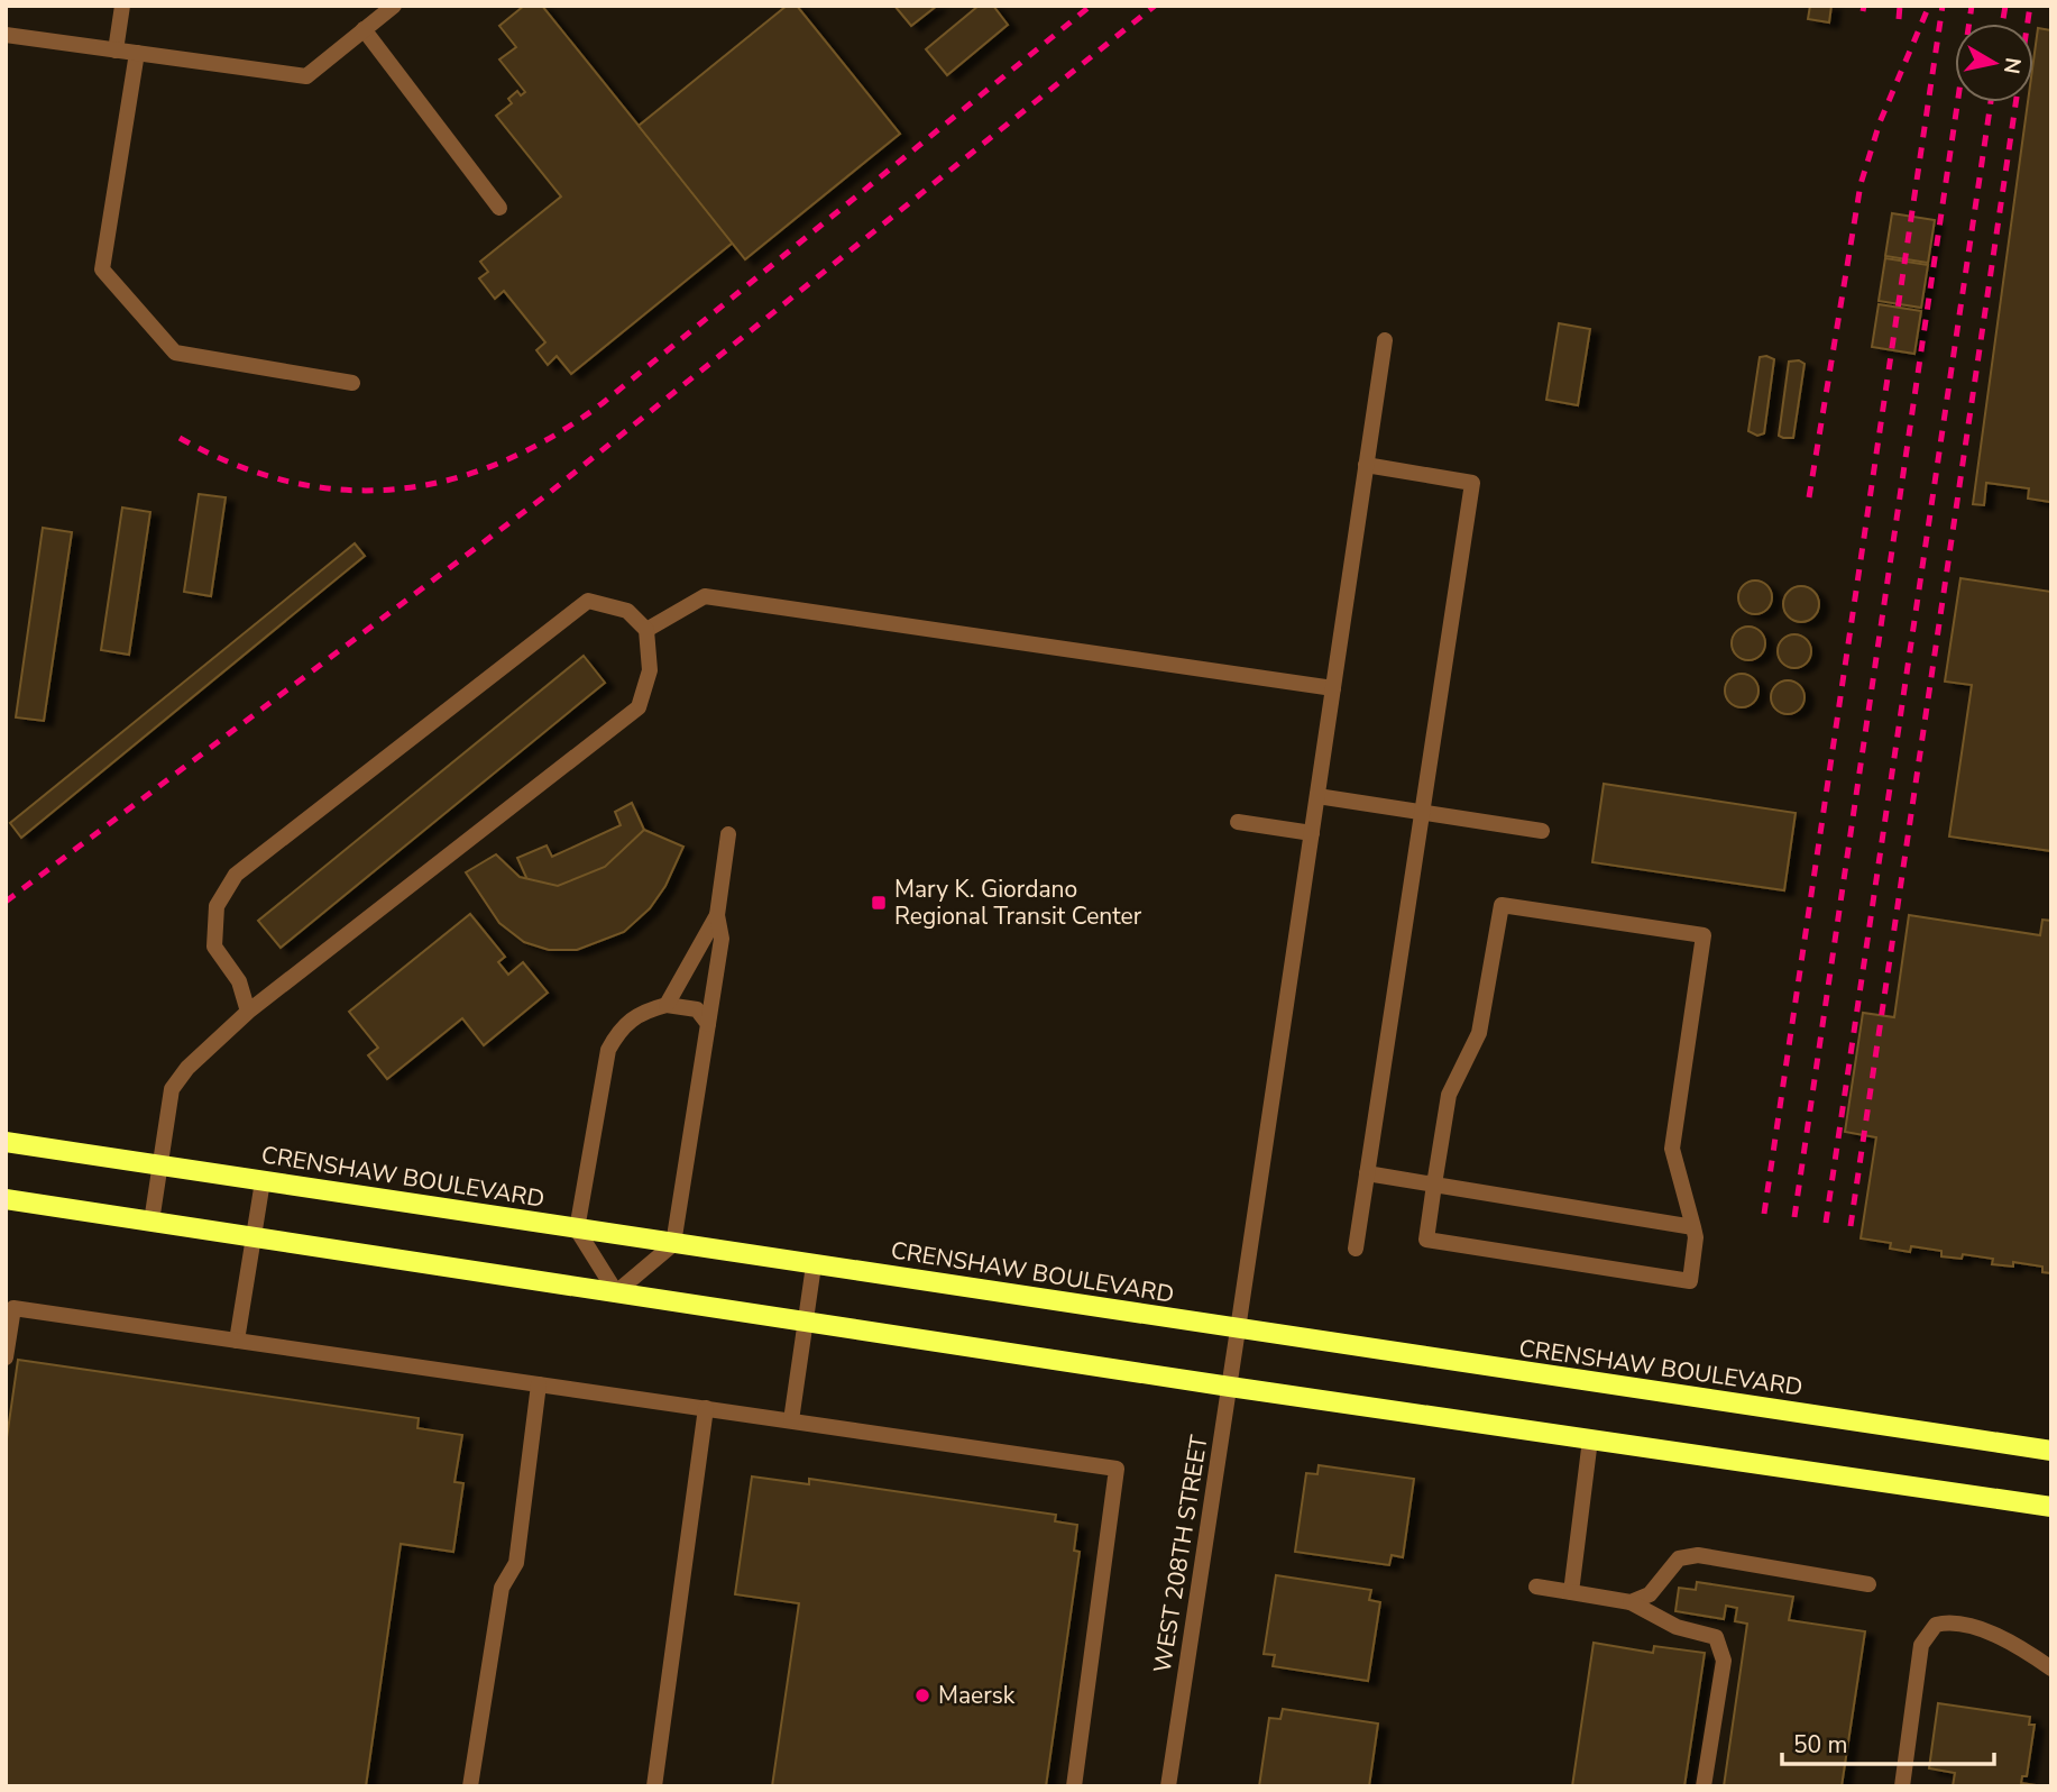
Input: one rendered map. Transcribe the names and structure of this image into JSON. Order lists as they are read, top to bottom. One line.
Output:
{"streets":{"main road":["CRENSHAW BOULEVARD"],"street":["WEST 208TH STREET"]},"crossings":[["CRENSHAW BOULEVARD","WEST 208TH STREET"]],"places":{"transit":["Mary K. Giordano Regional Transit Center"],"other":["Maersk"]},"scale_bar":"50 m","north":"right"}
